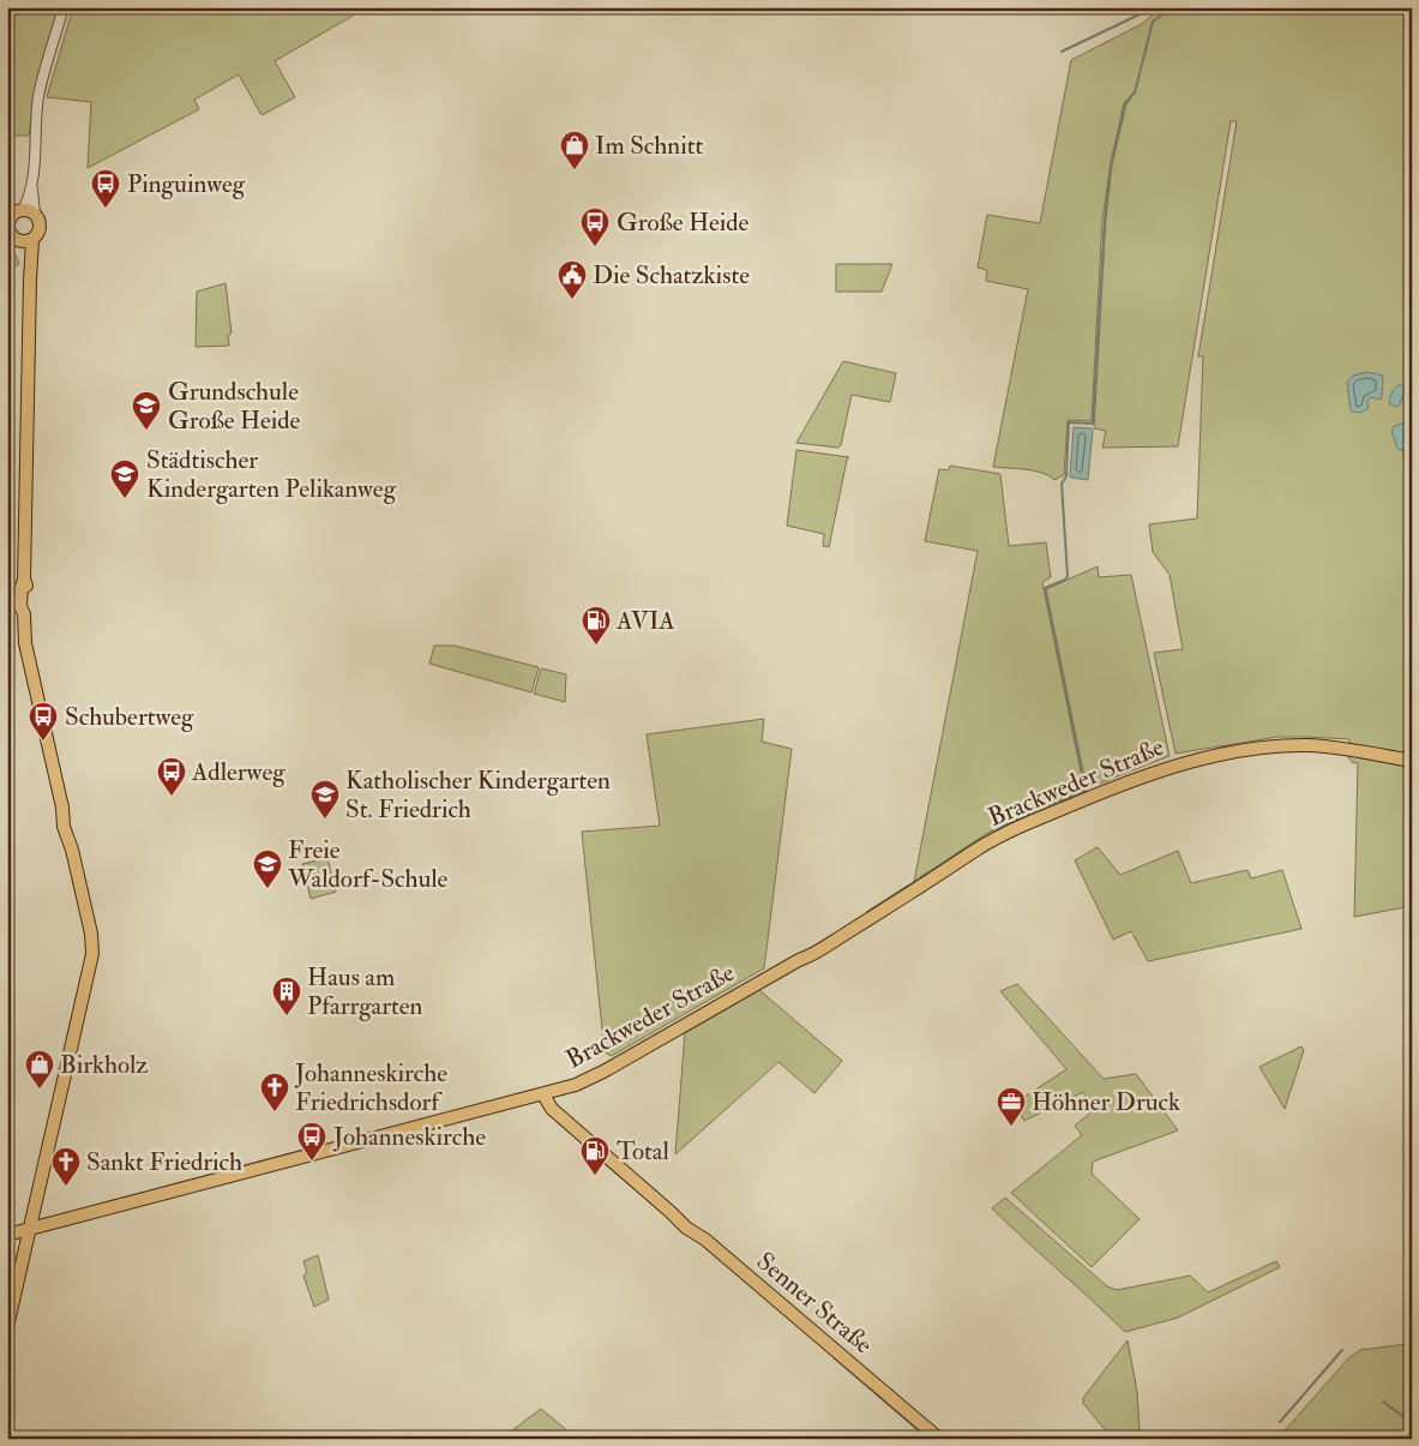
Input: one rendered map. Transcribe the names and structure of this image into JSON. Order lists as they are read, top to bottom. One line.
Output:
{"streets":{"main road":["Brackweder Straße","Senner Straße"]},"crossings":[["Brackweder Straße","Senner Straße"]],"places":{"shop":["Im Schnitt","Birkholz"],"bus stop":["Pinguinweg","Große Heide","Schubertweg","Adlerweg","Johanneskirche"],"public building":["Die Schatzkiste"],"school or university":["Grundschule Große Heide","Städtischer Kindergarten Pelikanweg","Katholischer Kindergarten St. Friedrich","Freie Waldorf-Schule"],"fuel station":["AVIA","Total"],"building":["Haus am Pfarrgarten"],"church":["Johanneskirche Friedrichsdorf","Sankt Friedrich"],"office":["Höhner Druck"]}}
